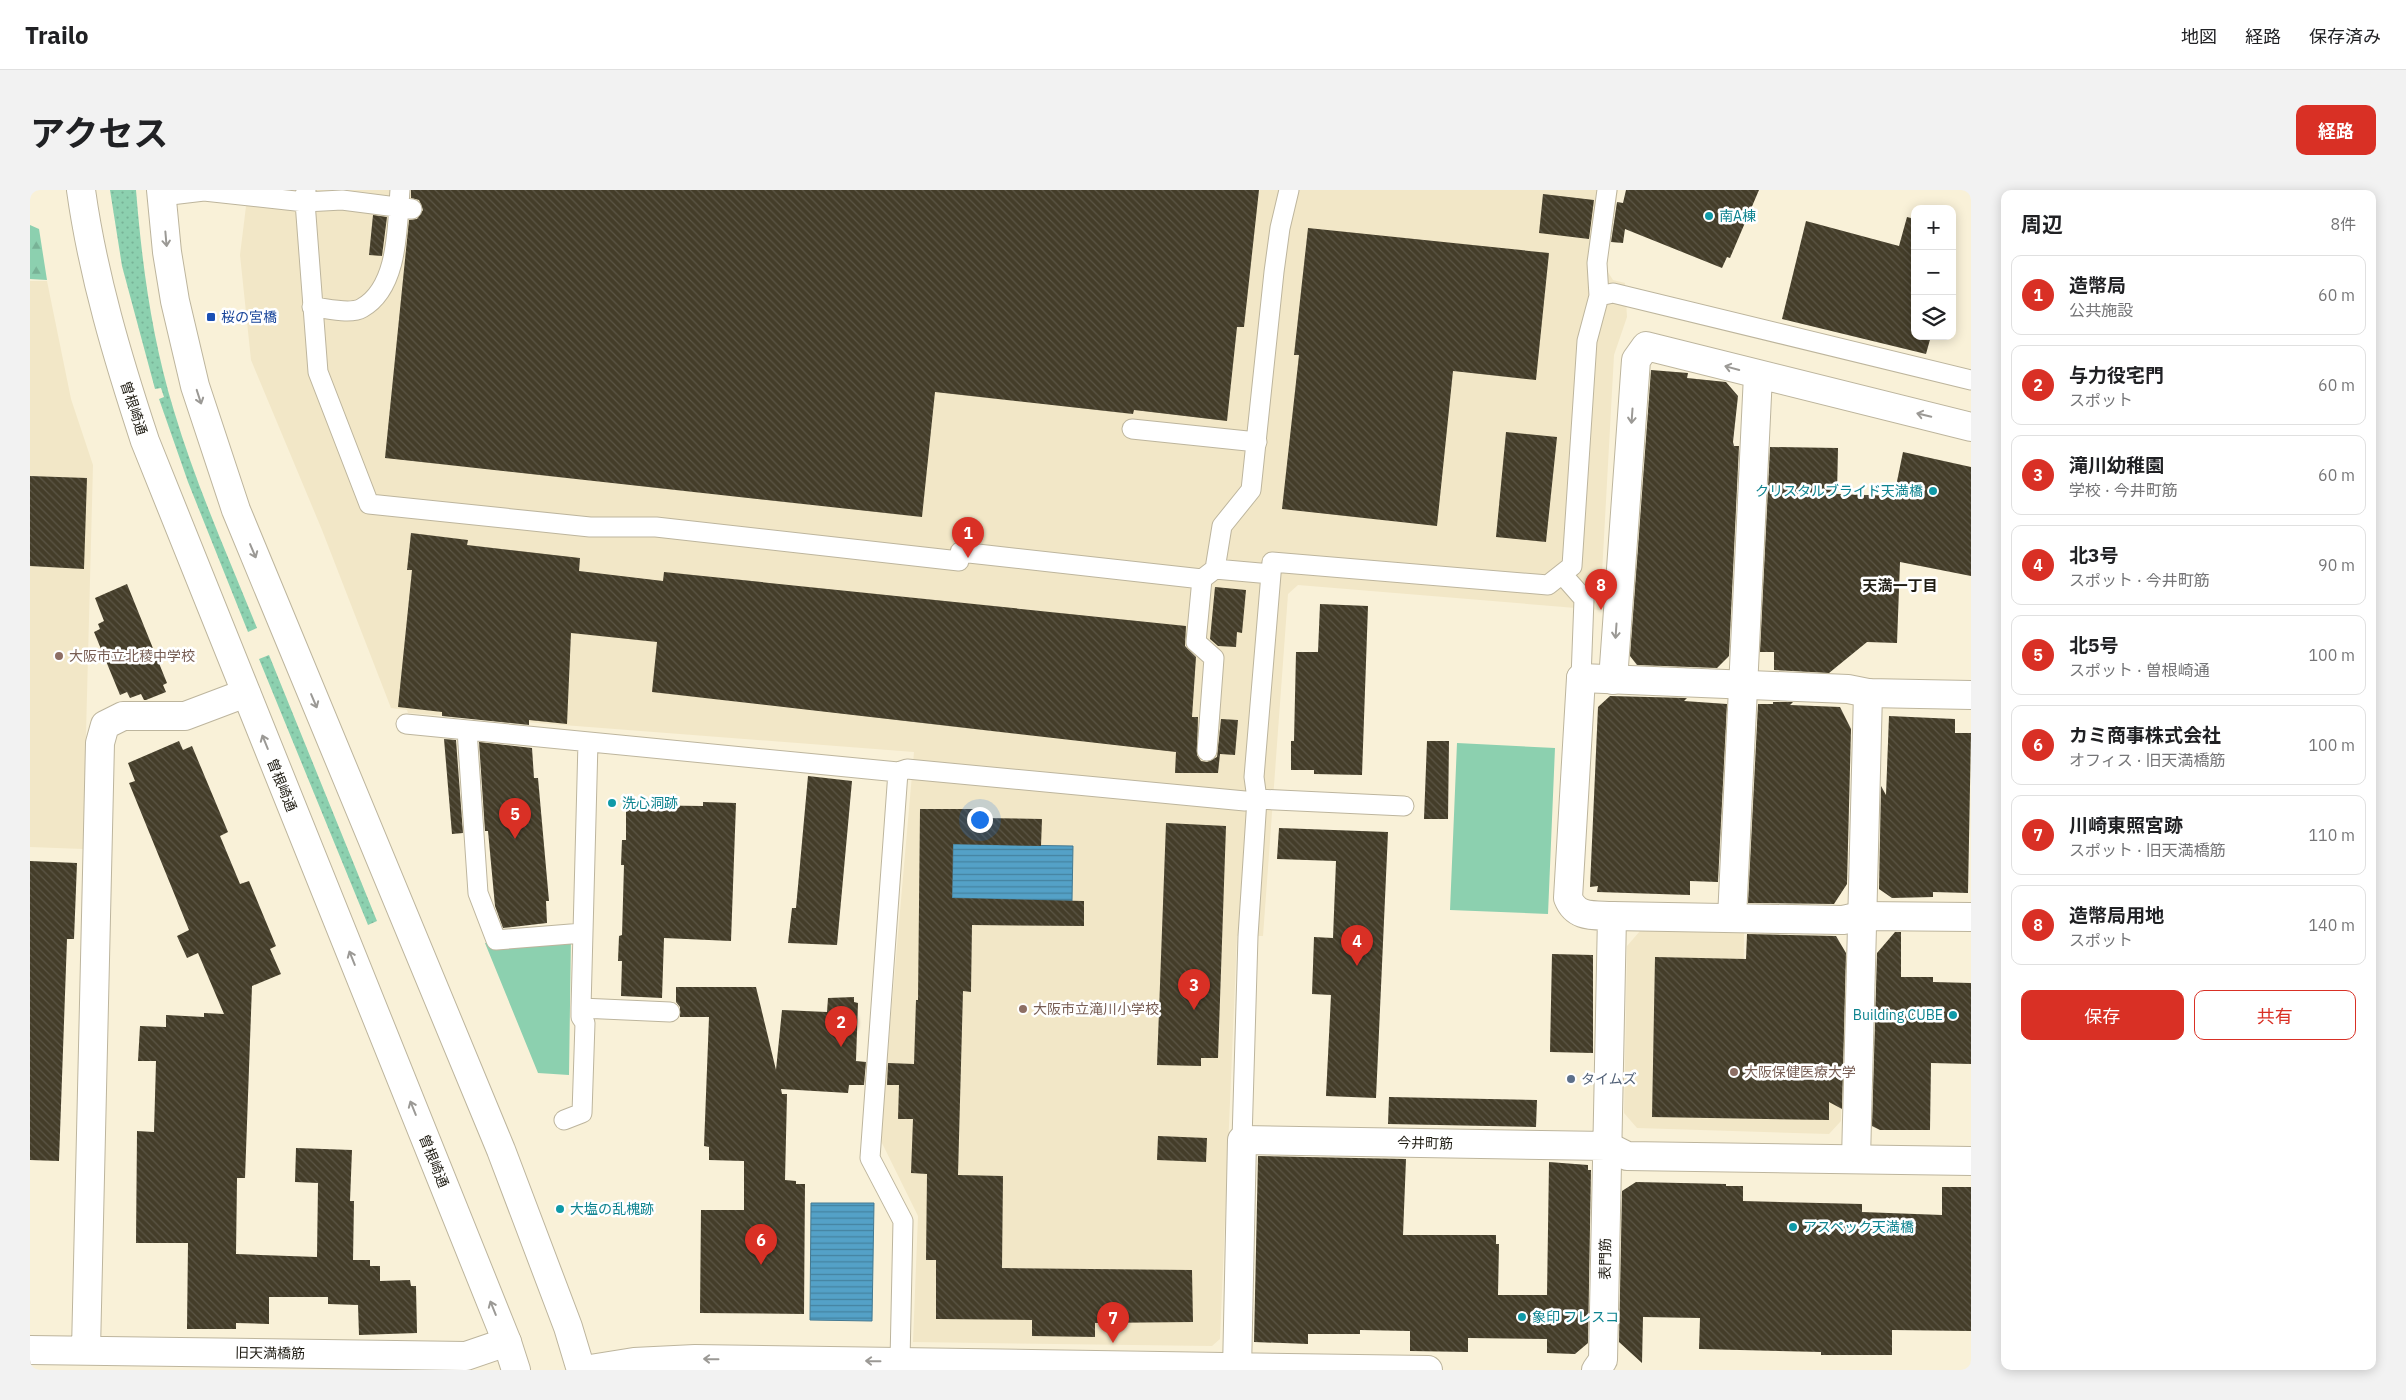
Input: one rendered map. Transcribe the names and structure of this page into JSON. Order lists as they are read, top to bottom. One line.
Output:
{"streets":{"main road":["曽根崎通","今井町筋","表門筋","旧天満橋筋"]},"crossings":[["曽根崎通","旧天満橋筋"],["今井町筋","表門筋"]],"districts":["天満一丁目"],"places":{"other":["南A棟","クリスタルブライド天満橋","大阪市立北稜中学校","洗心洞跡","大阪市立滝川小学校","Building CUBE","大阪保健医療大学","タイムズ","大塩の乱槐跡","アスペック天満橋","象印 フレスコ"],"transit":["桜の宮橋"]},"page":{"header":"Trailo","nav":["地図","経路","保存済み"],"title":"アクセス","buttons":["経路",["保存","共有"]],"heading":["周辺","8件"],"map_buttons":["+","−"],"list":[{"mark":"1","name":"造幣局","note":"公共施設","value":"60 m"},{"mark":"2","name":"与力役宅門","note":"スポット","value":"60 m"},{"mark":"3","name":"滝川幼稚園","note":"学校 · 今井町筋","value":"60 m"},{"mark":"4","name":"北3号","note":"スポット · 今井町筋","value":"90 m"},{"mark":"5","name":"北5号","note":"スポット · 曽根崎通","value":"100 m"},{"mark":"6","name":"カミ商事株式会社","note":"オフィス · 旧天満橋筋","value":"100 m"},{"mark":"7","name":"川崎東照宮跡","note":"スポット · 旧天満橋筋","value":"110 m"},{"mark":"8","name":"造幣局用地","note":"スポット","value":"140 m"}],"pins":["1","8","5","4","3","2","6","7"]}}
